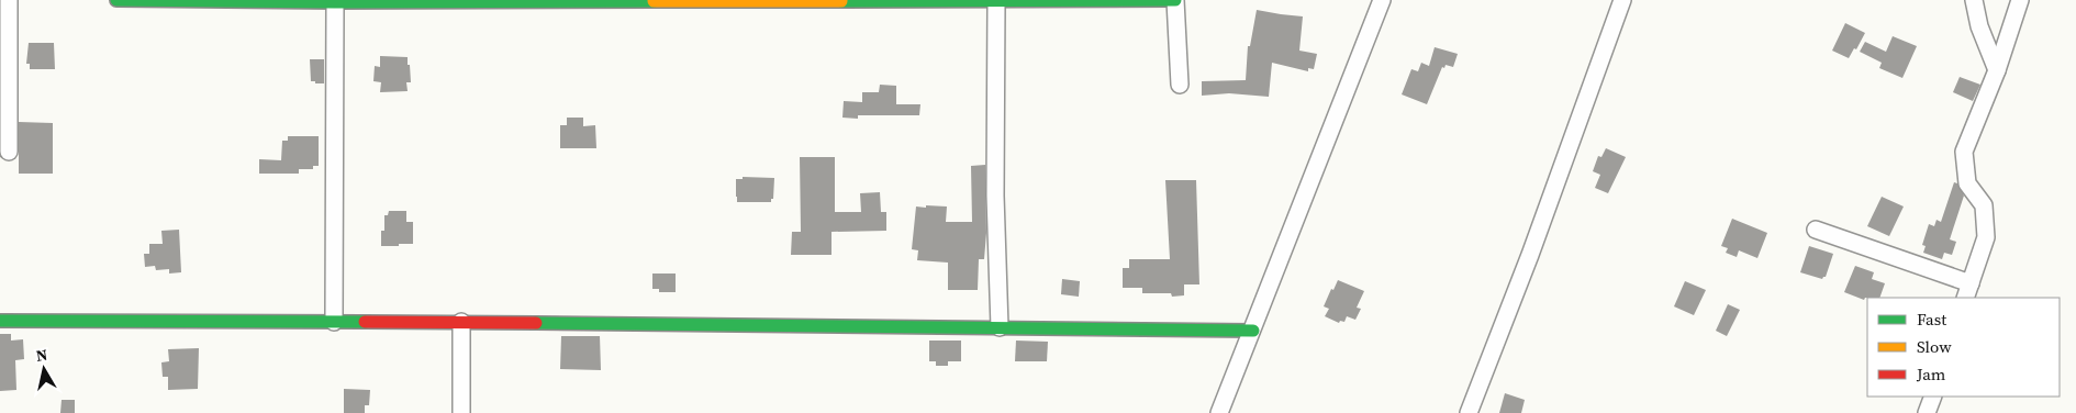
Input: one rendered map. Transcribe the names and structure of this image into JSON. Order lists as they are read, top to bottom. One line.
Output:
{"legend":["Fast","Slow","Jam"],"north":"top"}
